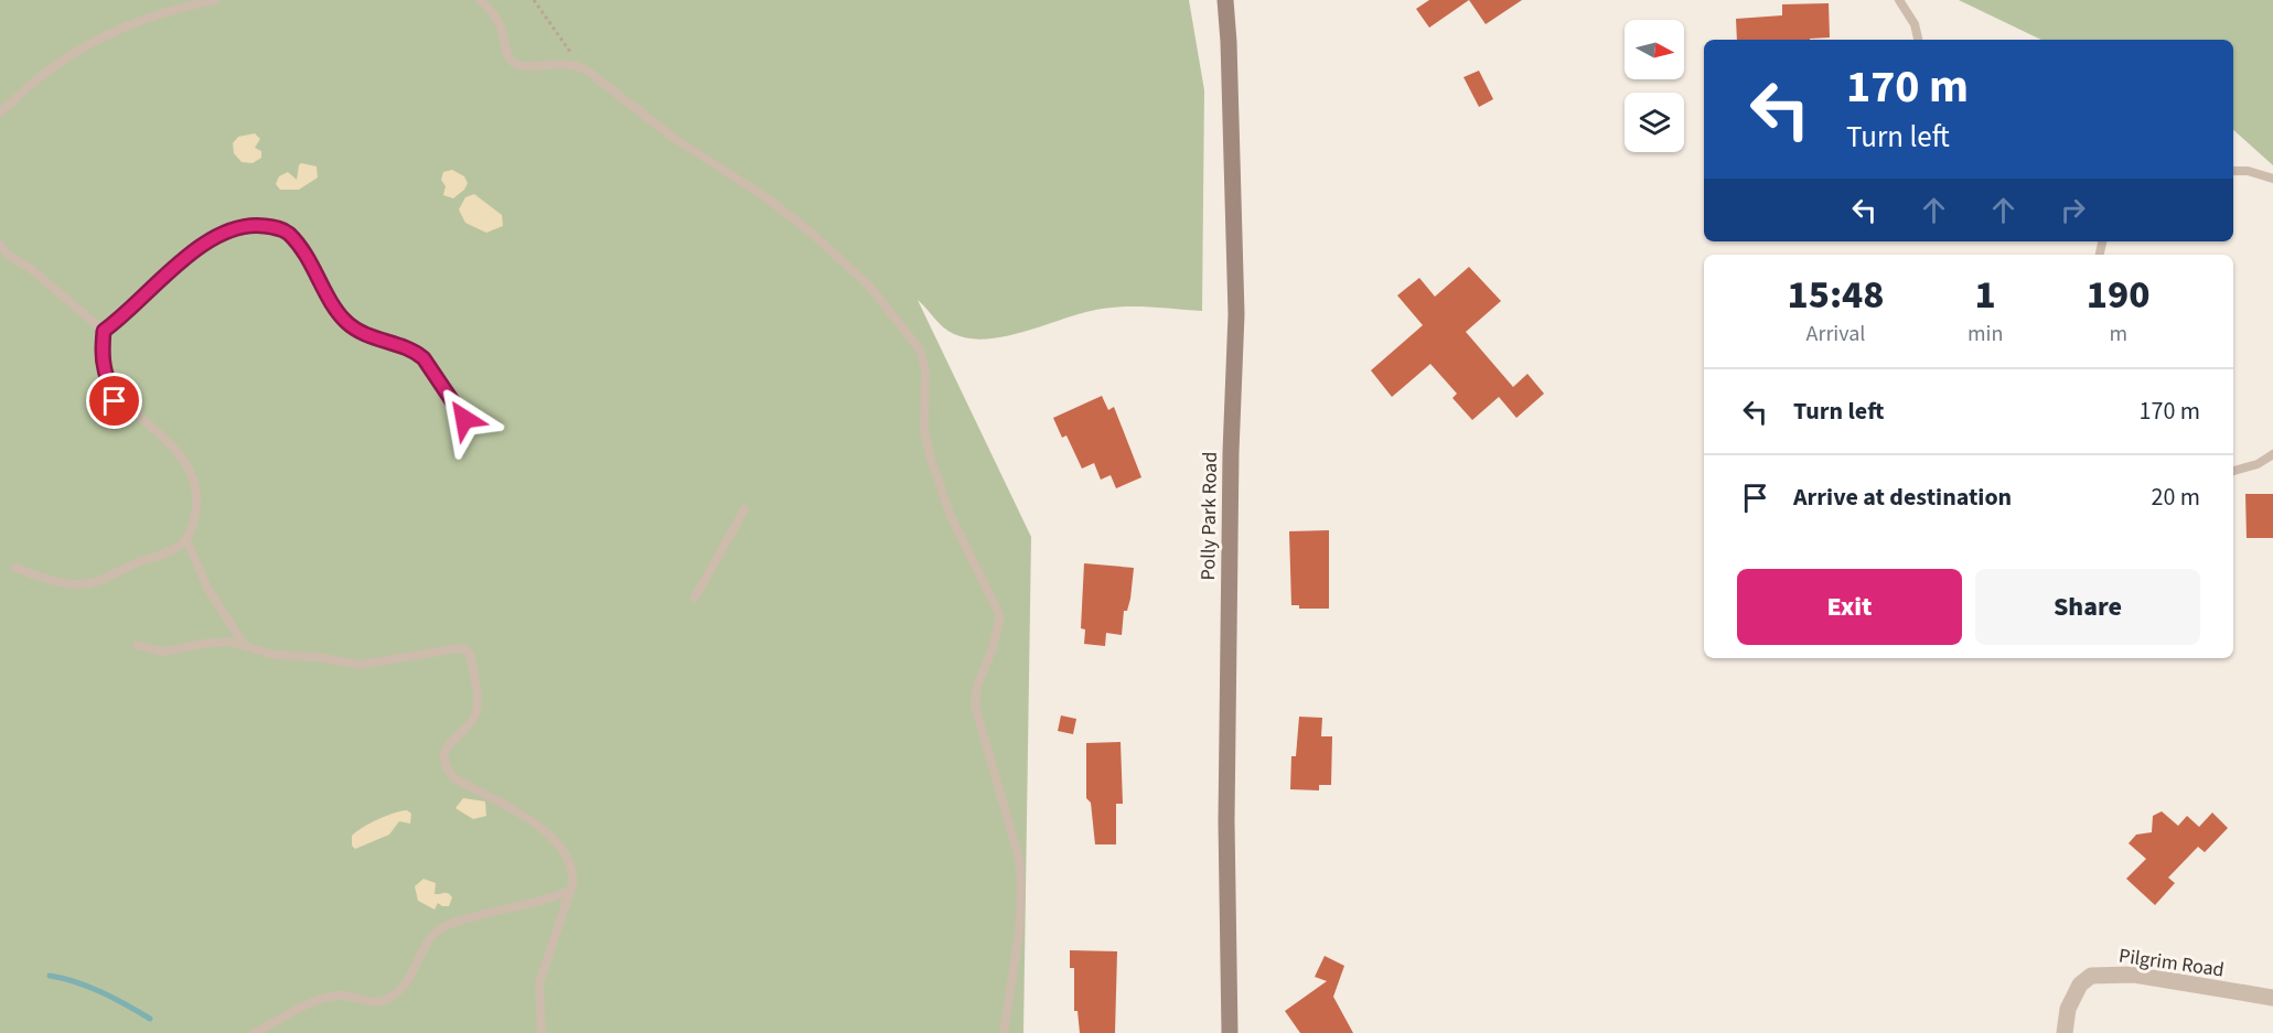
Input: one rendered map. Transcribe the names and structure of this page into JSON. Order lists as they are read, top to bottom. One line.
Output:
{"streets":{"street":["Polly Park Road","Pilgrim Road"]},"north":"right","page":{"turn":["170 m","Turn left"],"eta":["15:48","Arrival","1","min","190","m"],"list":[{"name":"Turn left","value":"170 m"},{"name":"Arrive at destination","value":"20 m"}],"buttons":["Exit","Share"]}}
